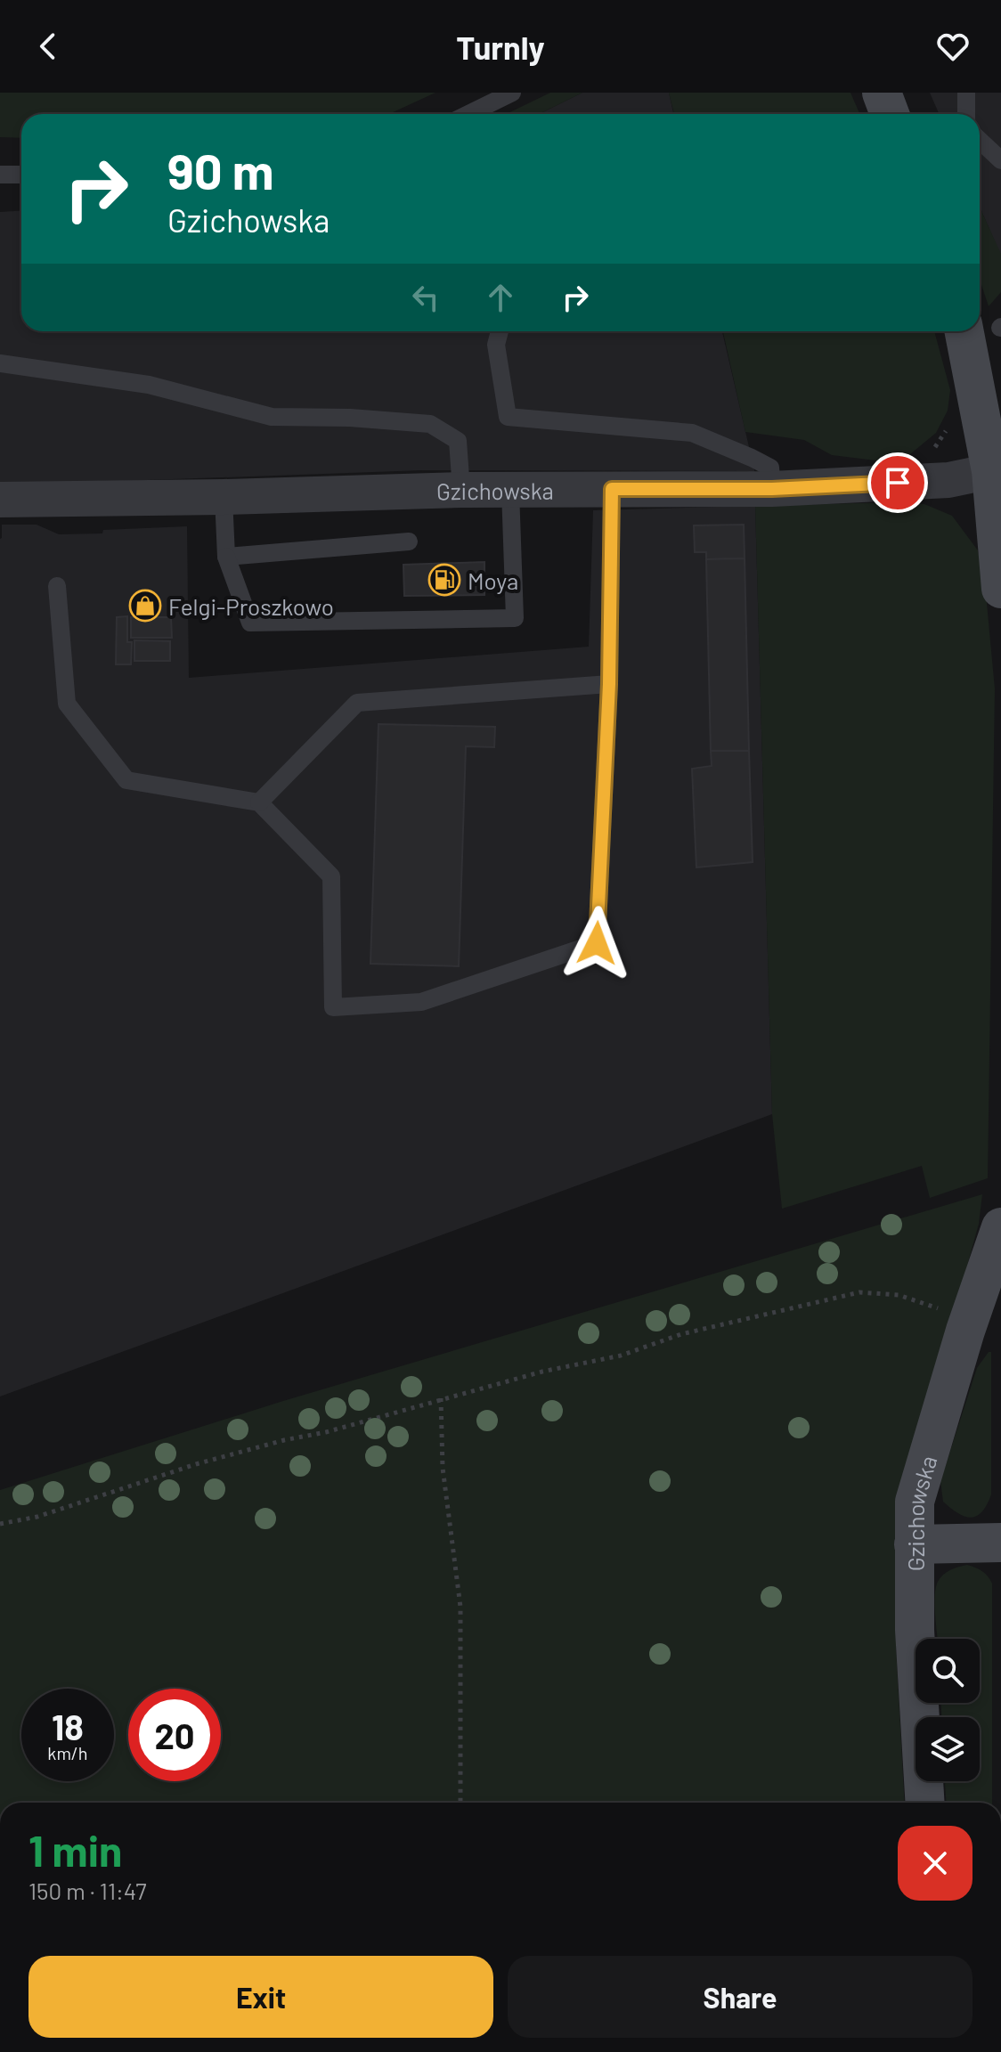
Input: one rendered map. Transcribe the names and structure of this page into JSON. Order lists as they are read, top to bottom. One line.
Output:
{"streets":{"street":["Gzichowska"]},"places":{"fuel station":["Moya"],"shop":["Felgi-Proszkowo"]},"page":{"header":"Turnly","turn":["90 m","Gzichowska"],"speed":"18 km/h","limit":"20","heading":["1 min","150 m · 11:47"],"buttons":["Exit","Share"]}}
